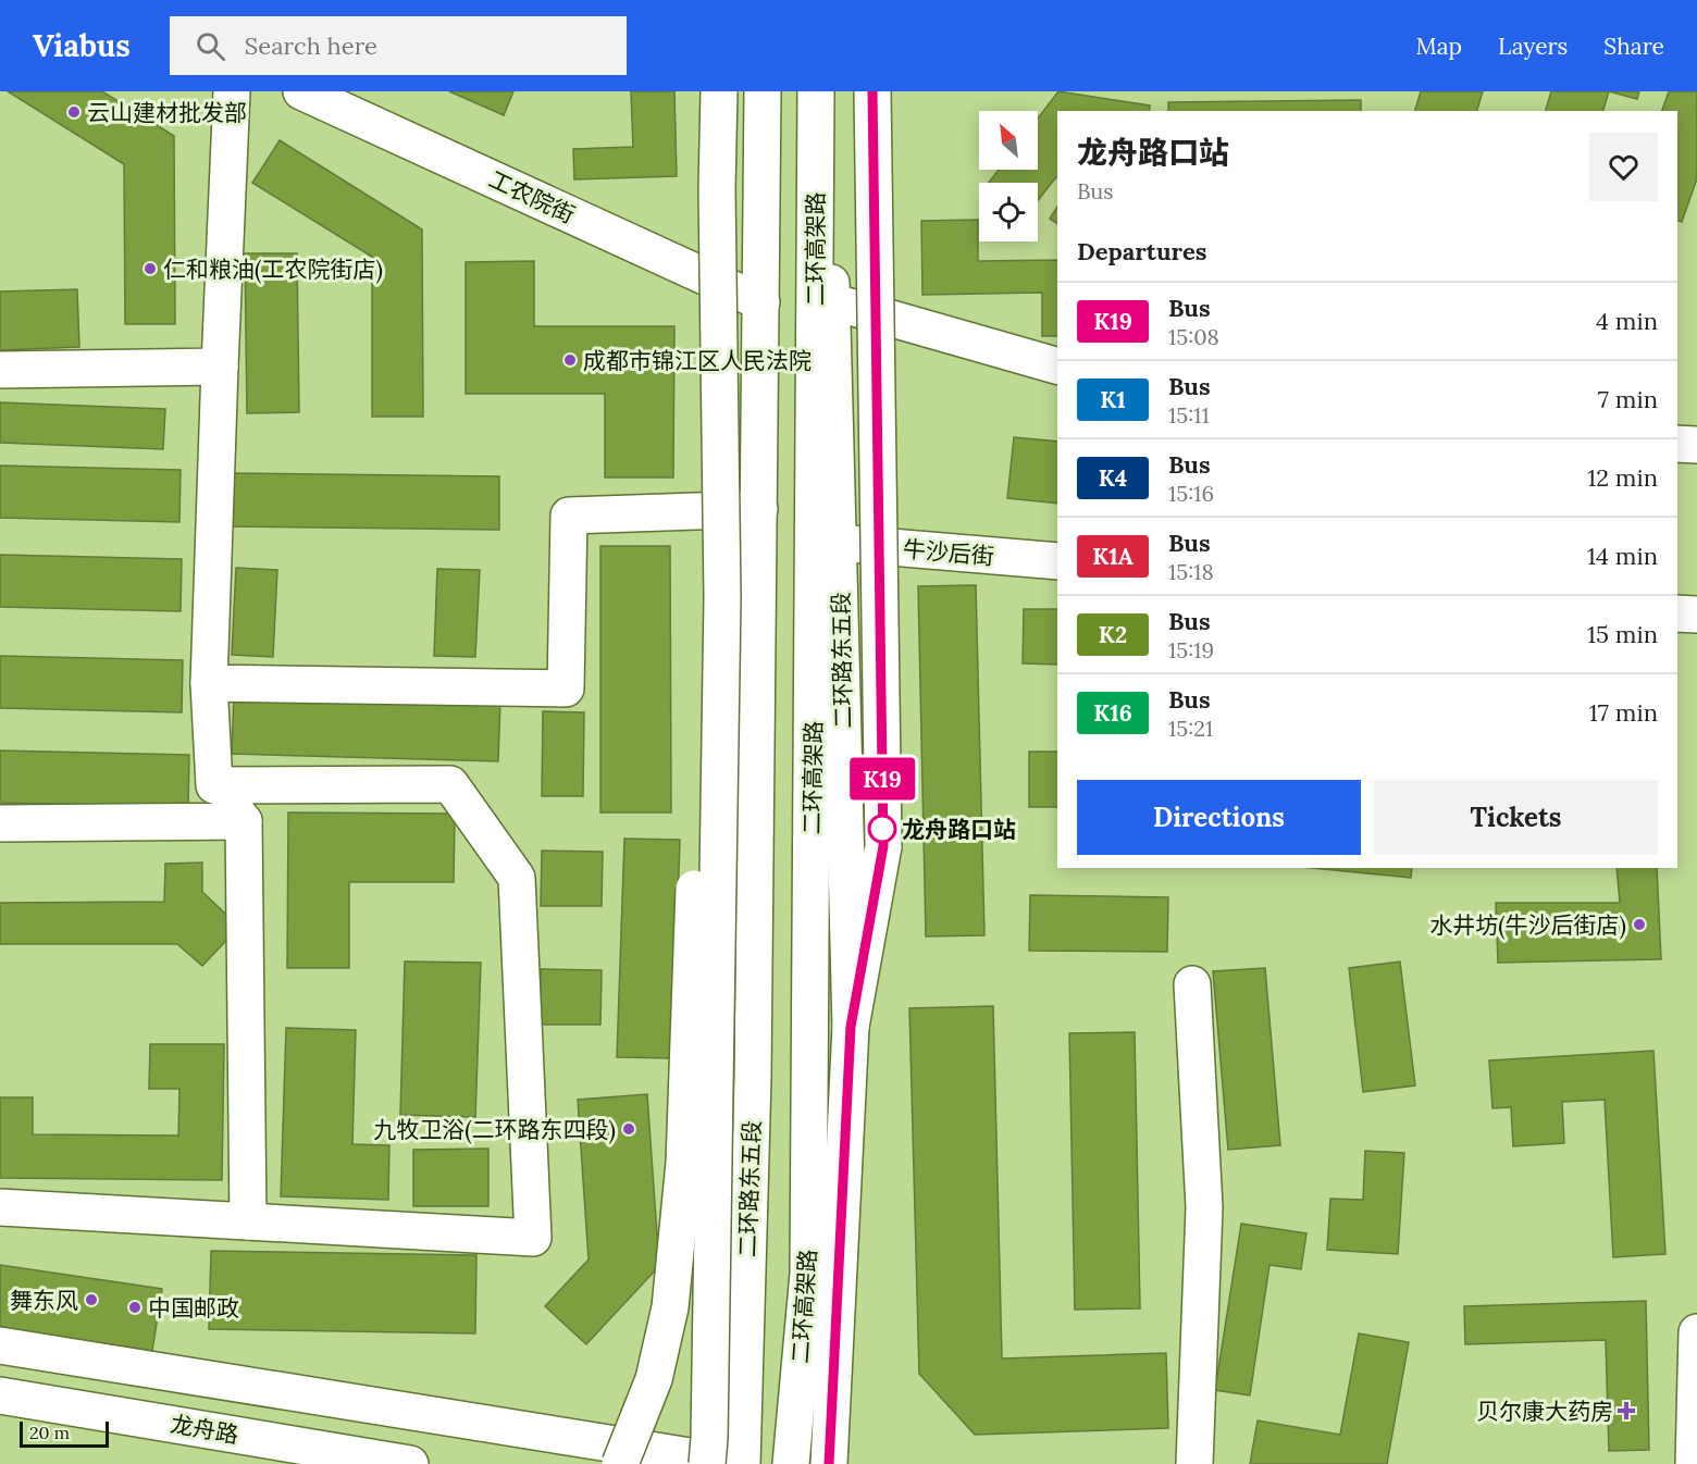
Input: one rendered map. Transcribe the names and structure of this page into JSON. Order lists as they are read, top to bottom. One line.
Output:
{"streets":{"main road":["工农院街","二环高架路","牛沙后街","二环路东五段","龙舟路"]},"crossings":[["工农院街","二环路东五段"],["牛沙后街","二环路东五段"]],"places":{"other":["云山建材批发部","仁和粮油(工农院街店)","成都市锦江区人民法院","龙舟路口站","水井坊(牛沙后街店)","九牧卫浴(二环路东四段)","舞东风","中国邮政"],"health":["贝尔康大药房"]},"lines":["bus line K19"],"scale_bar":"20 m","north":"top left","page":{"header":"Viabus","search":"Search here","nav":["Map","Layers","Share"],"on_map":"K19","heading":[["龙舟路口站","Bus"],"Departures"],"list":[{"mark":"K19","name":"Bus","note":"15:08","value":"4 min"},{"mark":"K1","name":"Bus","note":"15:11","value":"7 min"},{"mark":"K4","name":"Bus","note":"15:16","value":"12 min"},{"mark":"K1A","name":"Bus","note":"15:18","value":"14 min"},{"mark":"K2","name":"Bus","note":"15:19","value":"15 min"},{"mark":"K16","name":"Bus","note":"15:21","value":"17 min"}],"buttons":["Directions","Tickets"],"scale":"20 m"}}
